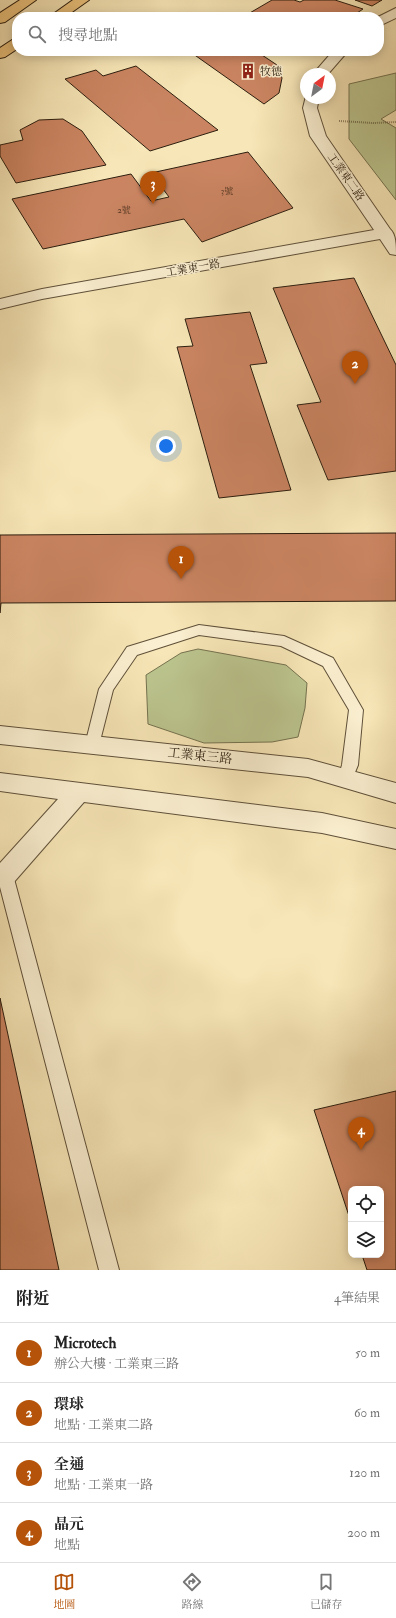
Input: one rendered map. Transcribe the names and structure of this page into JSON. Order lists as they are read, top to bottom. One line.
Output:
{"streets":{"street":["工業東二路","工業東一路","工業東三路"]},"crossings":[["工業東二路","工業東一路"]],"places":{"building":["牧德"]},"house_numbers":["3號","2號"],"north":"top right","page":{"search":"搜尋地點","pins":["3","2","1","4"],"heading":["附近","4筆結果"],"list":[{"mark":"1","name":"Microtech","note":"辦公大樓 · 工業東三路","value":"50 m"},{"mark":"2","name":"環球","note":"地點 · 工業東二路","value":"60 m"},{"mark":"3","name":"全通","note":"地點 · 工業東一路","value":"120 m"},{"mark":"4","name":"晶元","note":"地點","value":"200 m"}],"nav":["地圖","路線","已儲存"]}}
